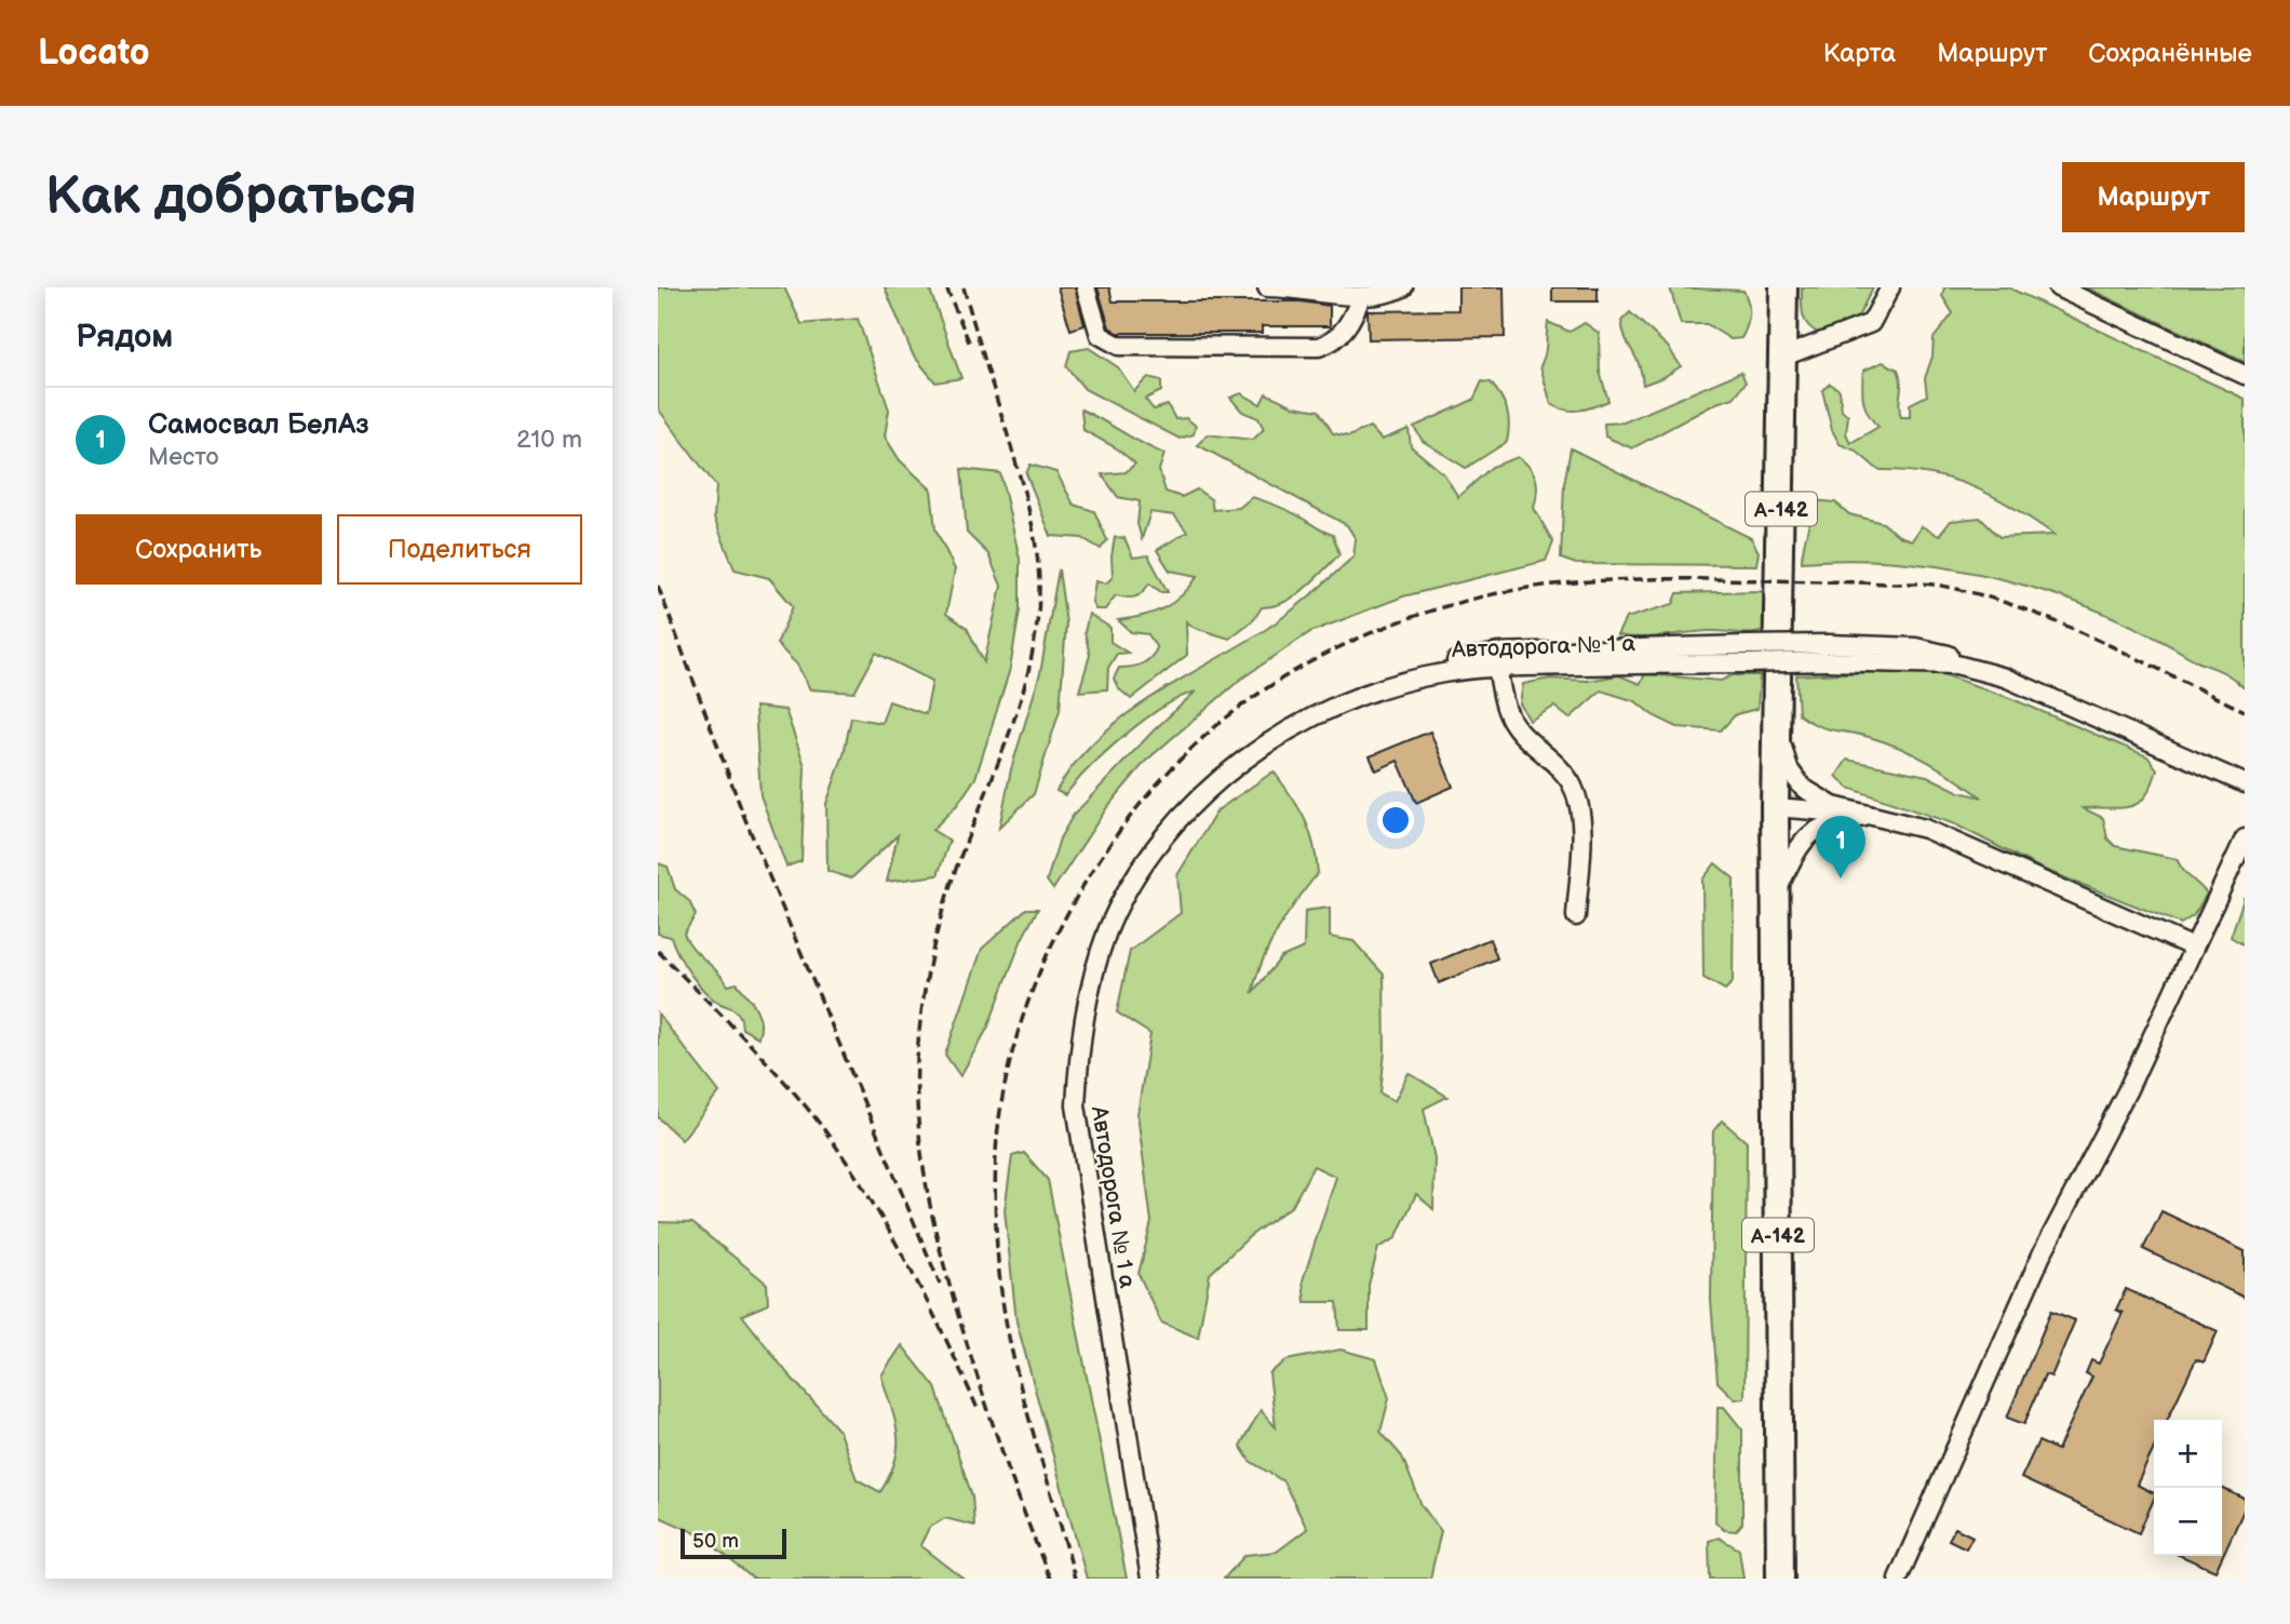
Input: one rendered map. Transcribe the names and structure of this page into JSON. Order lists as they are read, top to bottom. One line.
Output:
{"streets":{"highway":["А-142"],"street":["Автодорога № 1 а"]},"scale_bar":"50 m","page":{"header":"Locato","nav":["Карта","Маршрут","Сохранённые"],"buttons":["Маршрут",["Сохранить","Поделиться"]],"title":"Как добраться","heading":"Рядом","list":[{"mark":"1","name":"Самосвал БелАз","note":"Место","value":"210 m"}],"pins":"1","map_buttons":["+","−"],"scale":"50 m"}}
